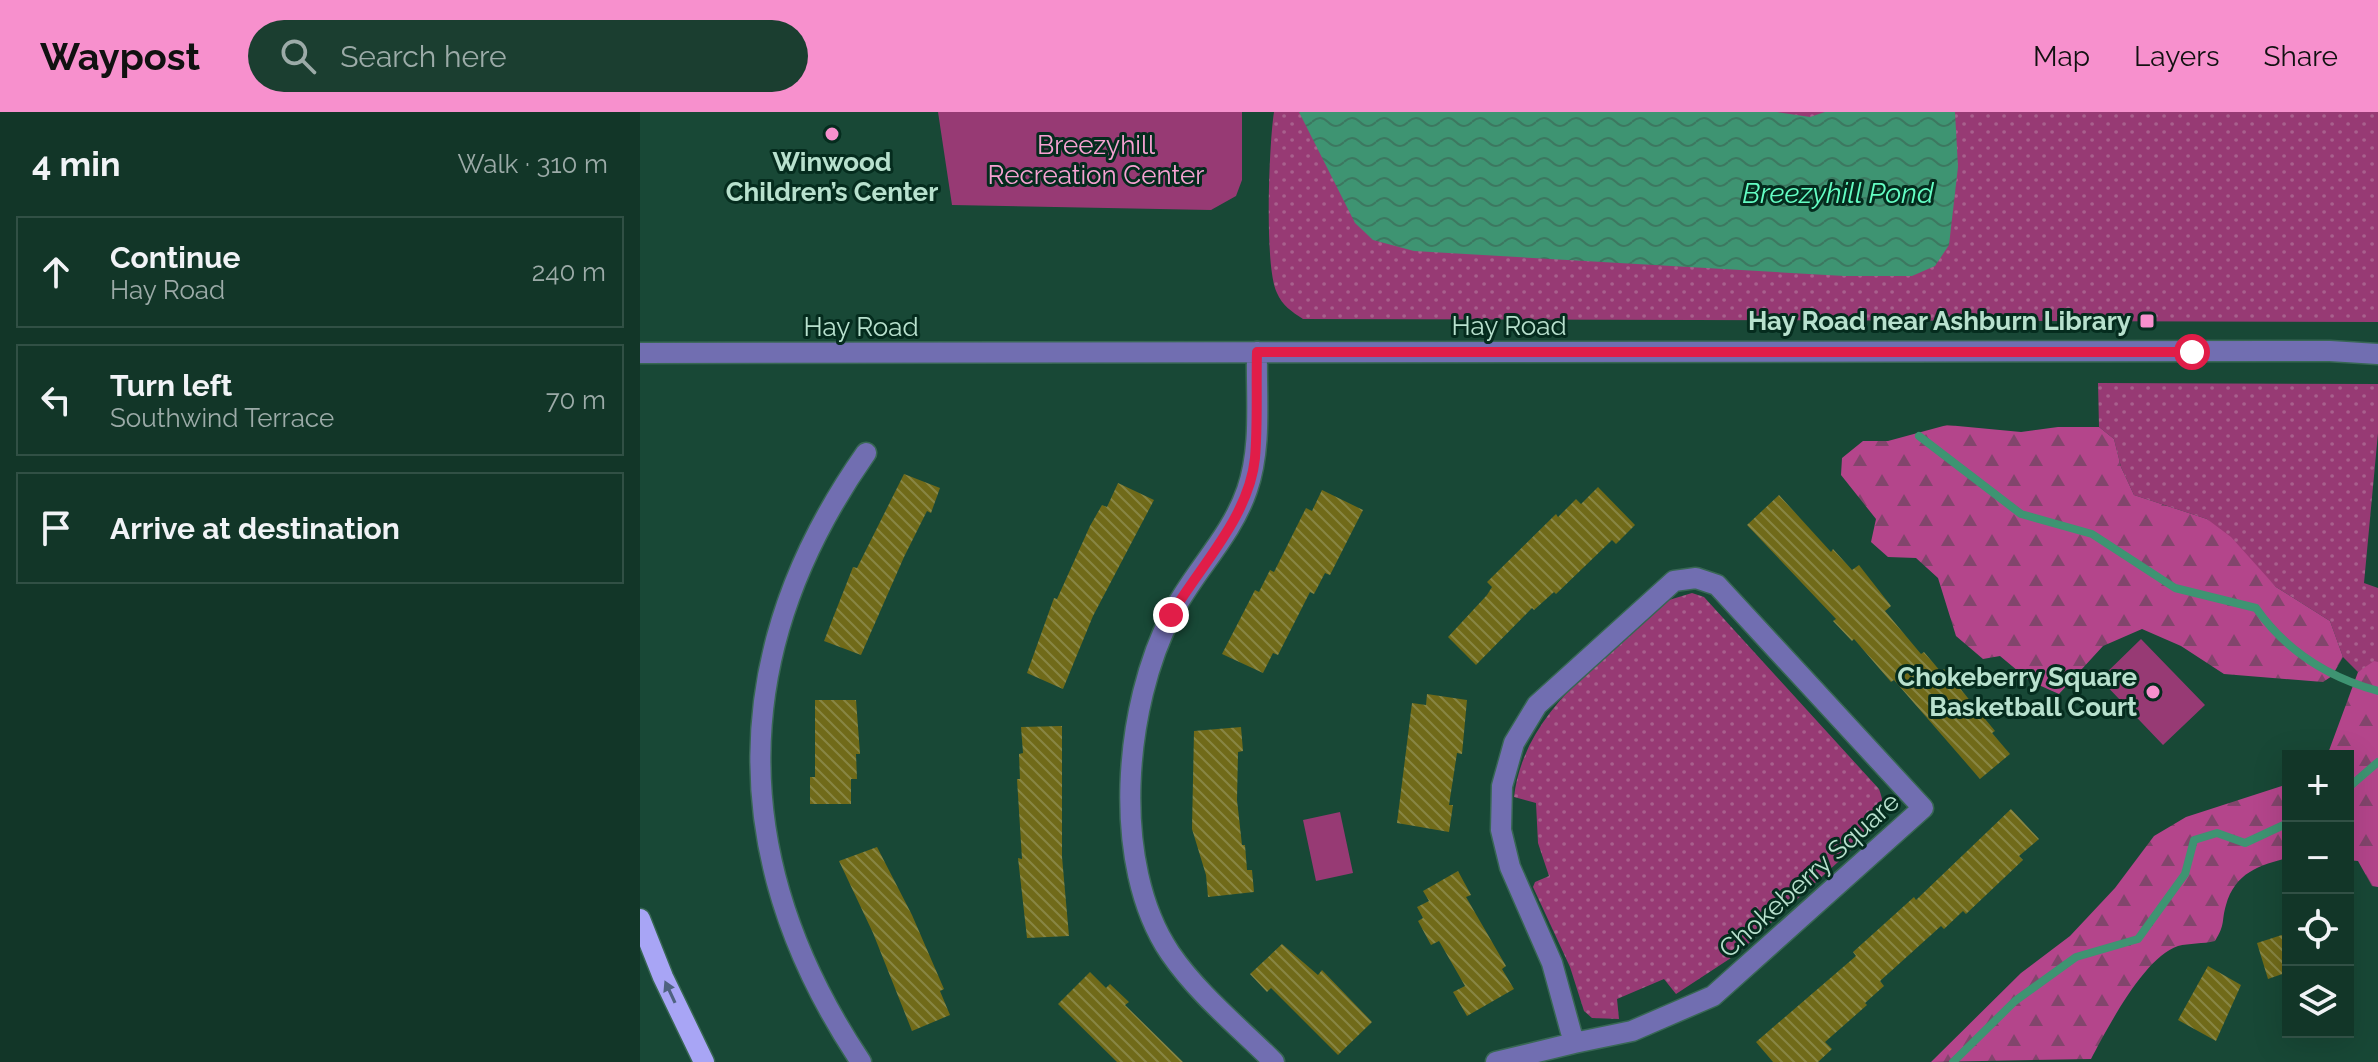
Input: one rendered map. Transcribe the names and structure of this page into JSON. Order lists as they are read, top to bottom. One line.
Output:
{"streets":{"street":["Hay Road","Chokeberry Square"]},"water":["Breezyhill Pond"],"parks":["Breezyhill Recreation Center"],"places":{"other":["Winwood Children’s Center","Chokeberry Square Basketball Court"],"transit":["Hay Road near Ashburn Library"]},"page":{"header":"Waypost","search":"Search here","nav":["Map","Layers","Share"],"heading":["4 min","Walk · 310 m"],"list":[["Continue","Hay Road","240 m"],["Turn left","Southwind Terrace","70 m"],"Arrive at destination"],"map_buttons":["+","−"]}}
